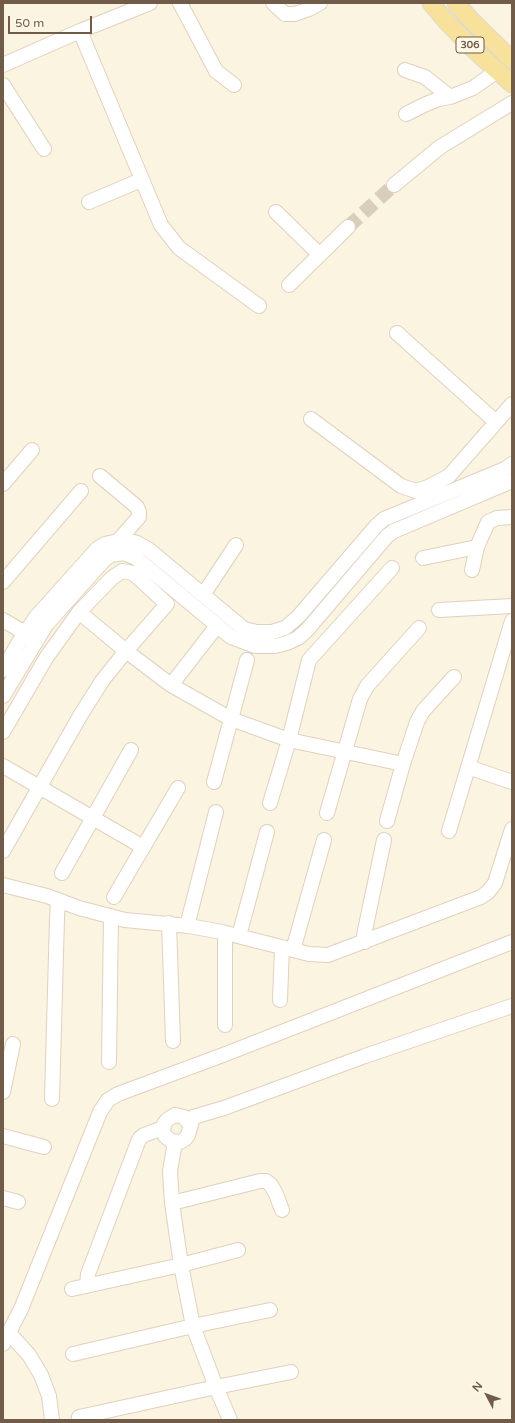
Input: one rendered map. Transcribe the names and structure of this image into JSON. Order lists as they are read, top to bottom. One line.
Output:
{"streets":{"main road":["306"]},"scale_bar":"50 m","north":"top left"}
